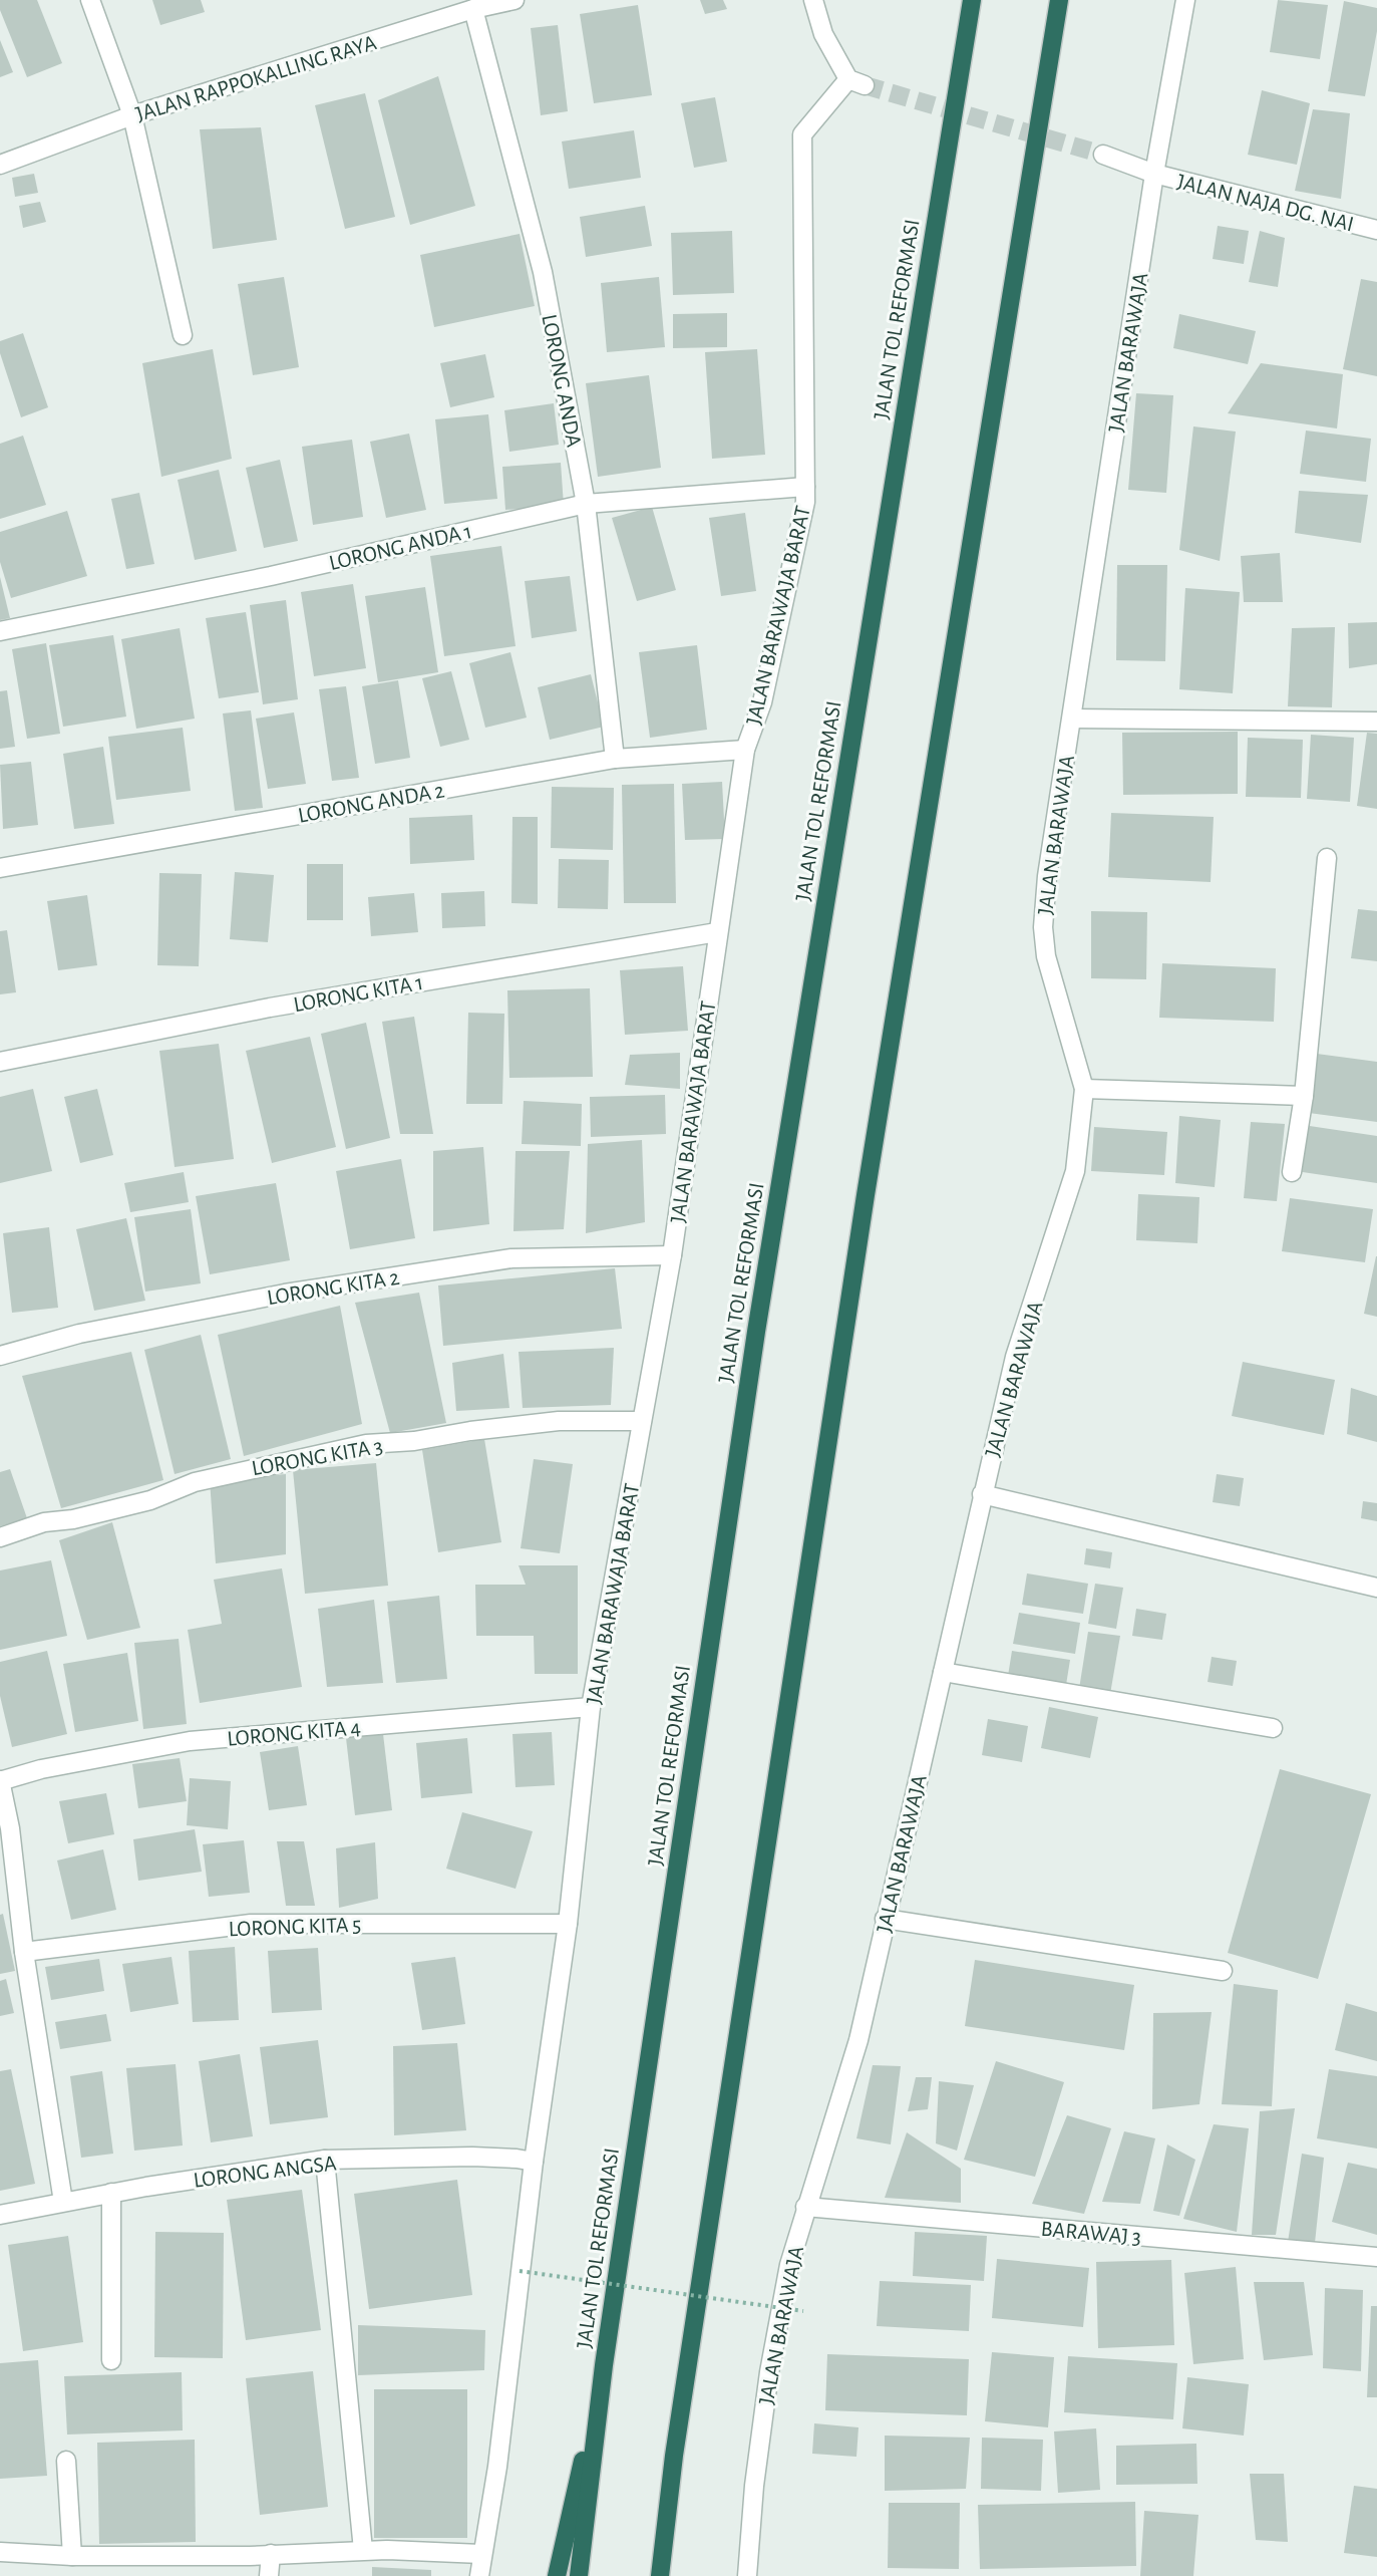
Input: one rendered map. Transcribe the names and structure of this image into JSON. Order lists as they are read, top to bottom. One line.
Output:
{"streets":{"highway":["JALAN TOL REFORMASI"],"street":["JALAN RAPPOKALLING RAYA","JALAN NAJA DG. NAI","JALAN BARAWAJA","LORONG ANDA","LORONG ANDA 1","JALAN BARAWAJA BARAT","LORONG ANDA 2","LORONG KITA 1","LORONG KITA 2","LORONG KITA 3","LORONG KITA 4","LORONG KITA 5","LORONG ANGSA","BARAWAJ 3"]},"crossings":[["JALAN RAPPOKALLING RAYA","LORONG ANDA"],["JALAN NAJA DG. NAI","JALAN BARAWAJA"],["JALAN BARAWAJA","BARAWAJ 3"],["LORONG ANDA","LORONG ANDA 1"],["LORONG ANDA","LORONG ANDA 2"],["LORONG ANDA 1","JALAN BARAWAJA BARAT"],["JALAN BARAWAJA BARAT","LORONG ANDA 2"],["JALAN BARAWAJA BARAT","LORONG KITA 1"],["JALAN BARAWAJA BARAT","LORONG KITA 2"],["JALAN BARAWAJA BARAT","LORONG KITA 3"],["JALAN BARAWAJA BARAT","LORONG KITA 4"],["JALAN BARAWAJA BARAT","LORONG KITA 5"],["JALAN BARAWAJA BARAT","LORONG ANGSA"]]}
